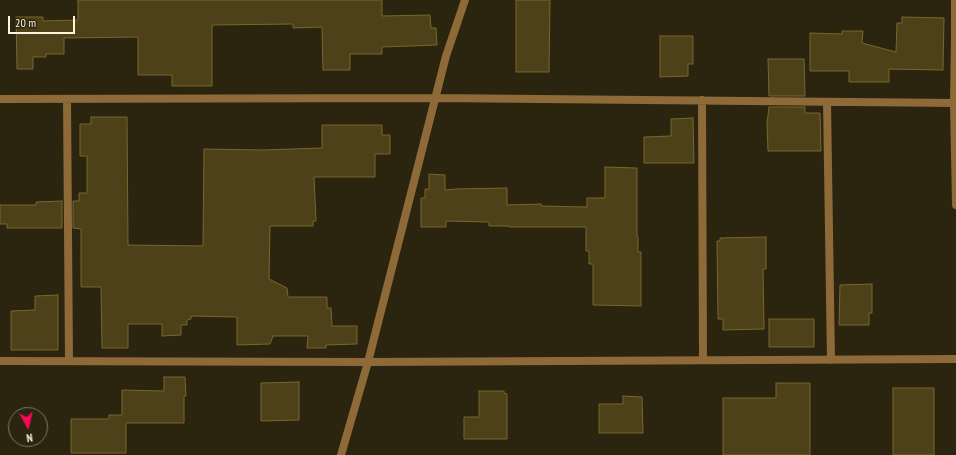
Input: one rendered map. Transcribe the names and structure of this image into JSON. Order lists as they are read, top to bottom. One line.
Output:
{"scale_bar":"20 m","north":"bottom"}
